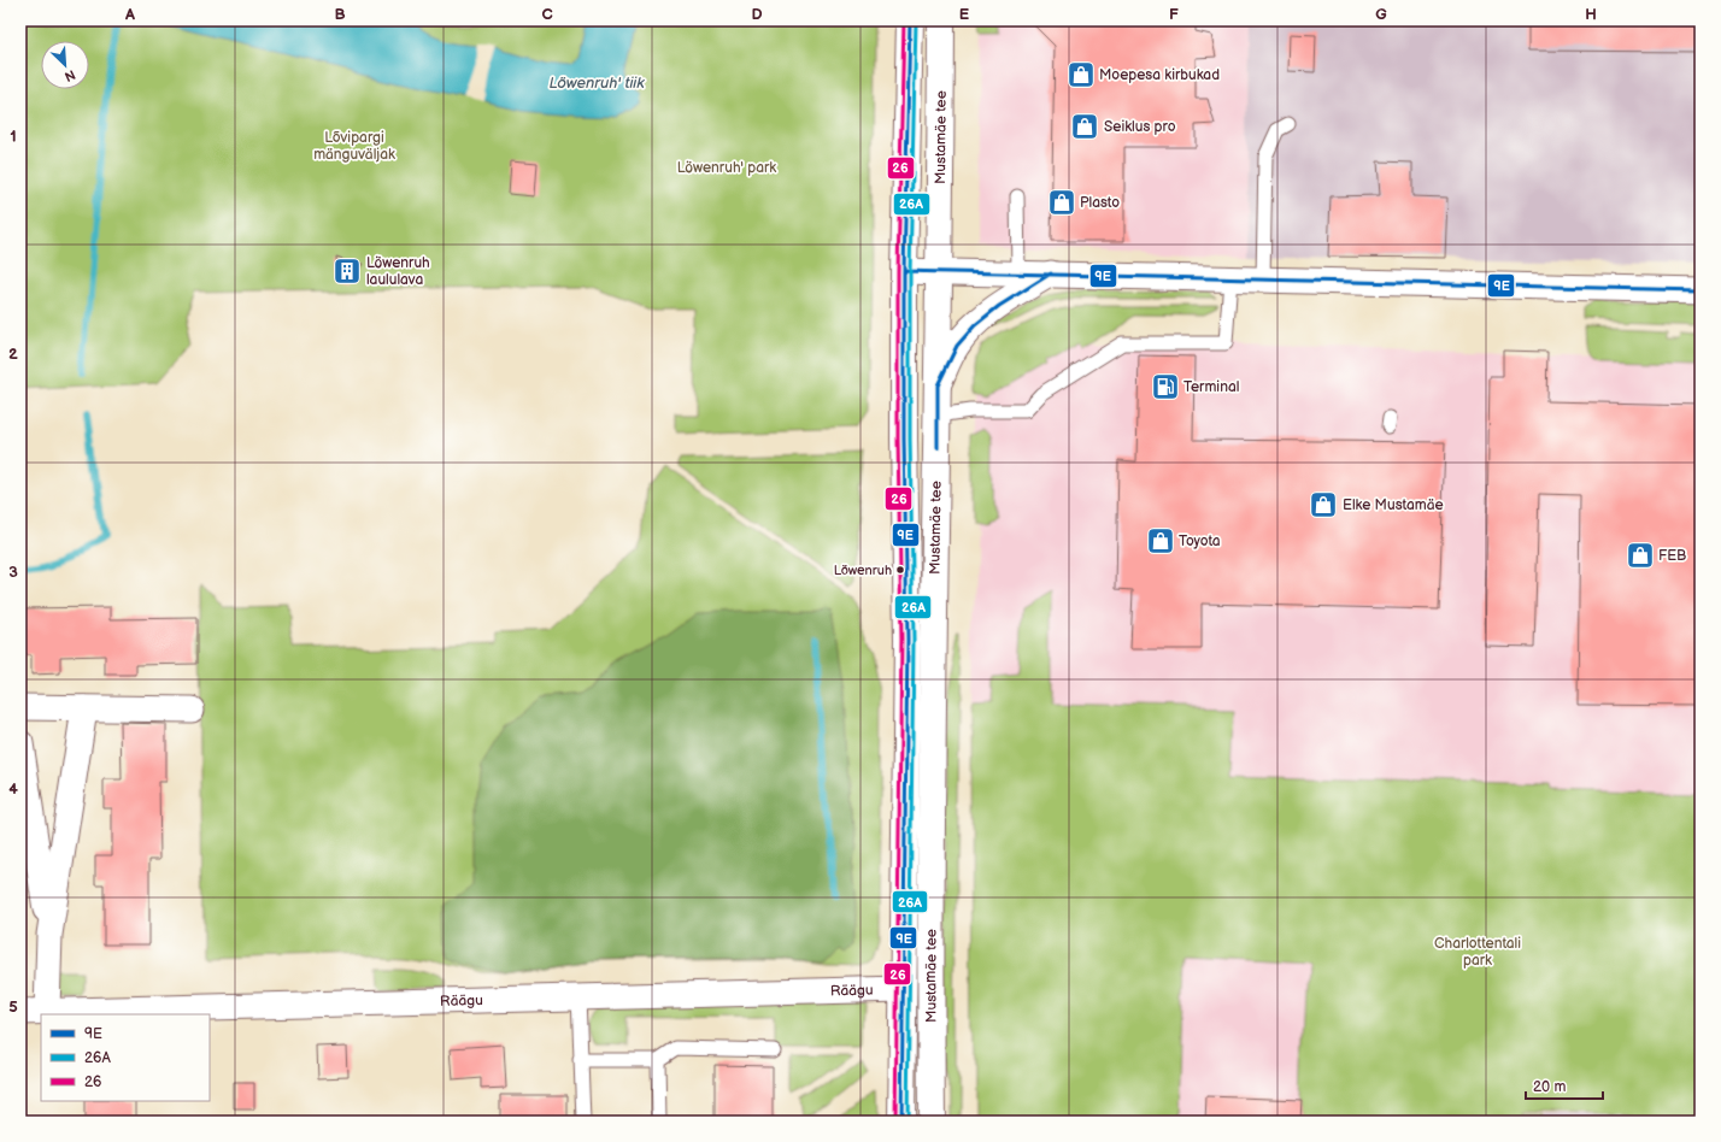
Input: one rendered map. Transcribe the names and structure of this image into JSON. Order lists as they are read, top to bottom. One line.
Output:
{"streets":{"main road":["Mustamäe tee"],"street":["Räägu"]},"crossings":[["Mustamäe tee","Räägu"]],"water":["Löwenruh' tiik"],"parks":["Lõvipargi mänguväljak","Löwenruh' park","Charlottentali park"],"places":{"shop":["Moepesa kirbukad","Seiklus pro","Plasto","Elke Mustamäe","Toyota","FEB"],"building":["Löwenruh laululava"],"fuel station":["Terminal"],"other":["Löwenruh"]},"lines":["transit line 9E","transit line 26A","transit line 26"],"legend":["9E","26A","26"],"scale_bar":"20 m","north":"bottom right","grid":{"columns":["A","B","C","D","E","F","G","H"],"rows":["1","2","3","4","5"]}}
